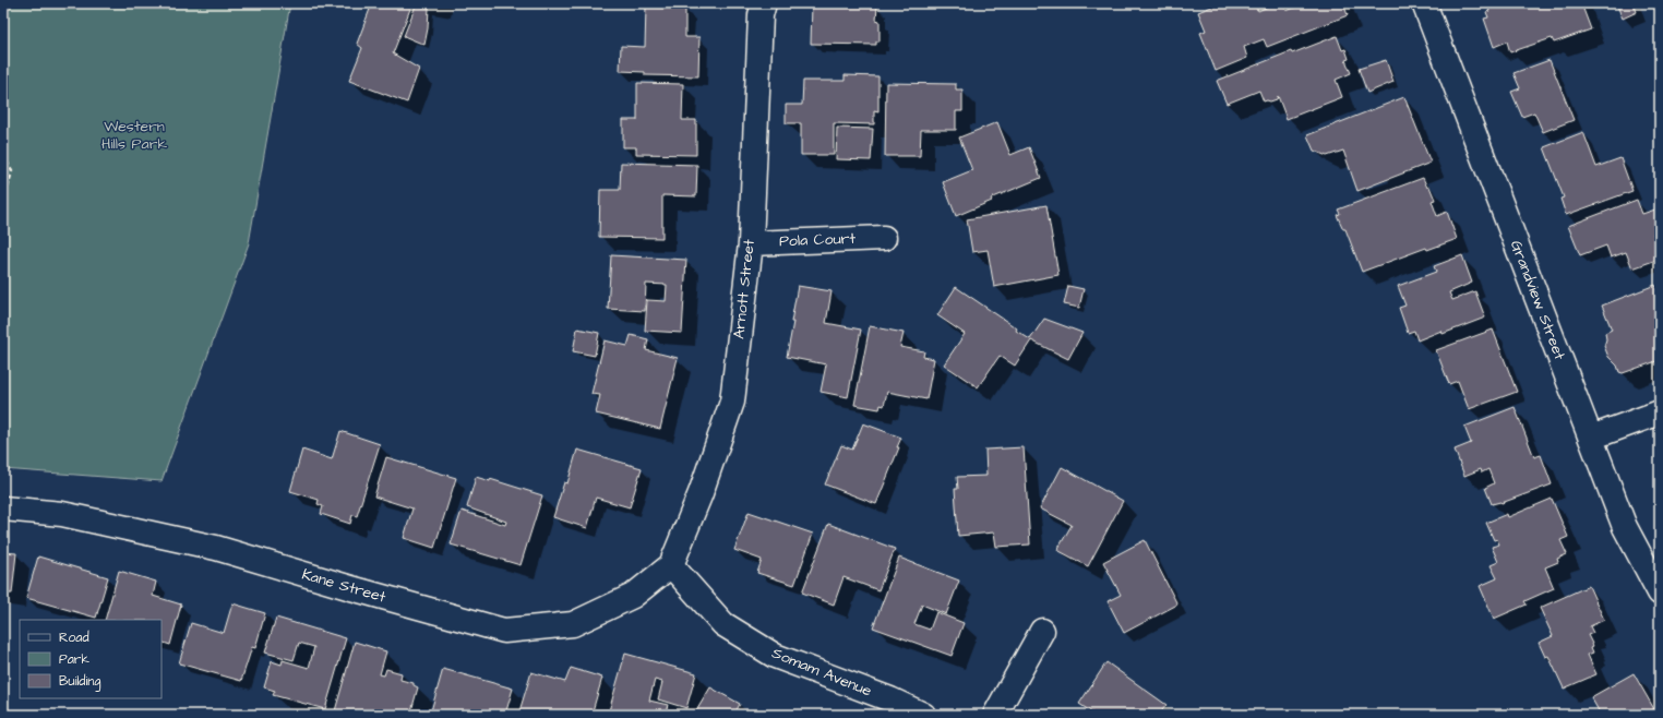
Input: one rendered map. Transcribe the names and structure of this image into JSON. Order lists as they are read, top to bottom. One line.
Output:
{"streets":{"street":["Pola Court","Arnott Street","Grandview Street","Kane Street","Somam Avenue"]},"crossings":[["Pola Court","Arnott Street"],["Arnott Street","Kane Street"],["Arnott Street","Somam Avenue"],["Kane Street","Somam Avenue"]],"parks":["Western Hills Park"],"legend":["Road","Park","Building"]}
